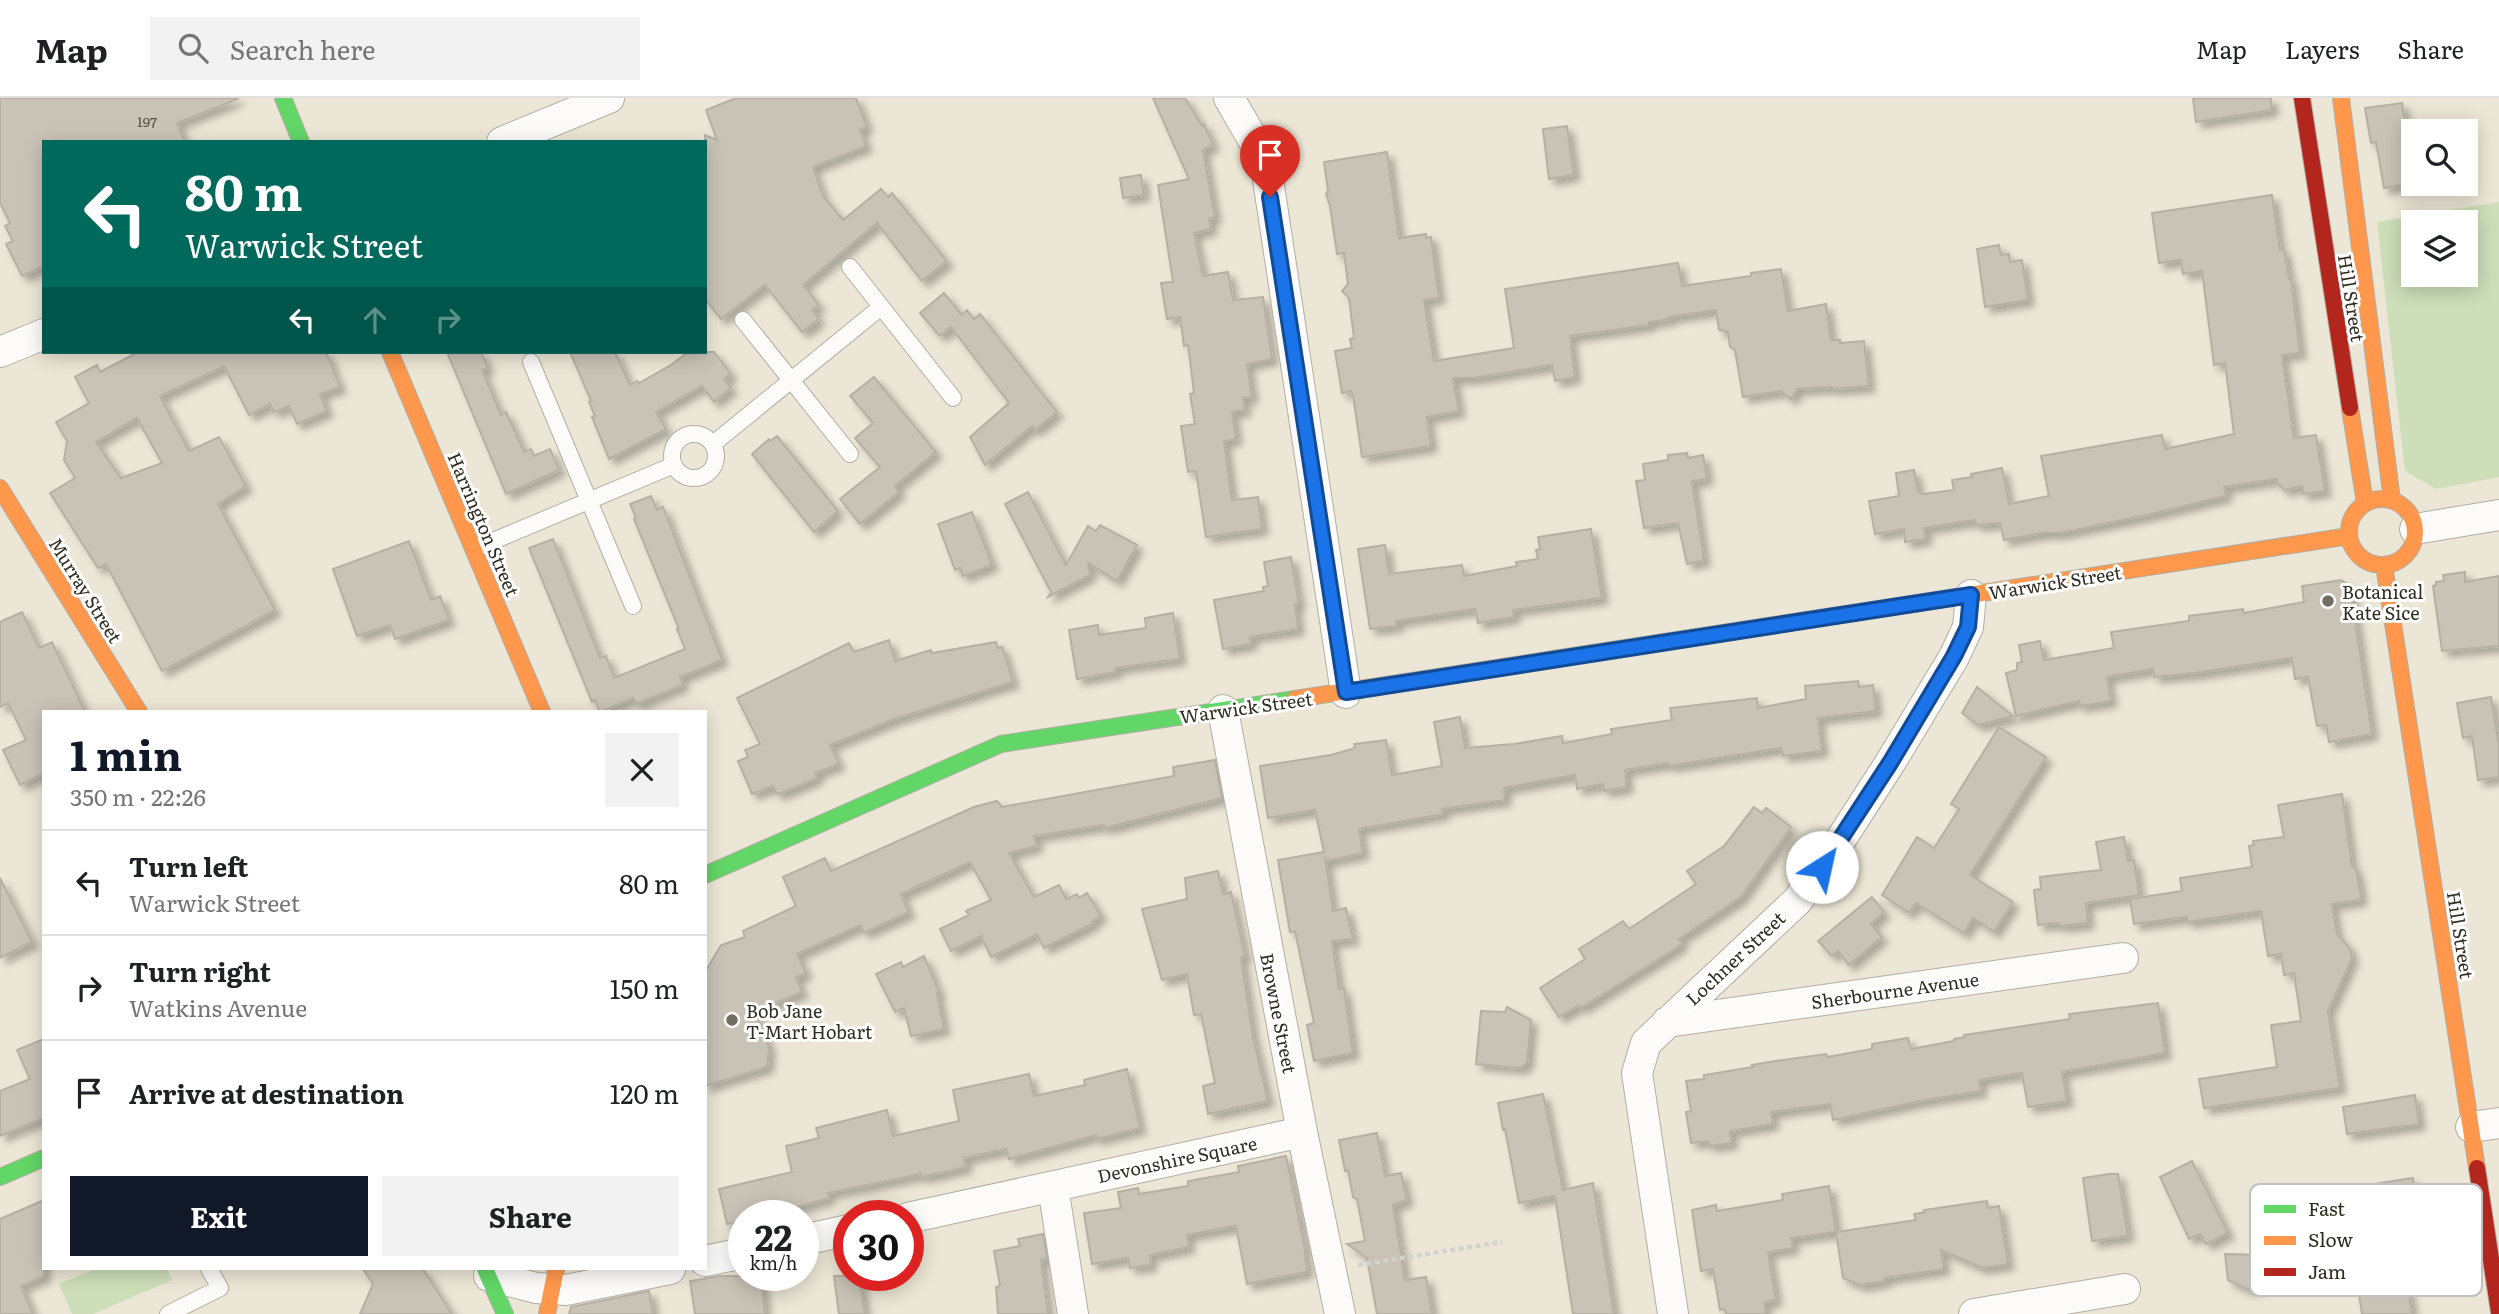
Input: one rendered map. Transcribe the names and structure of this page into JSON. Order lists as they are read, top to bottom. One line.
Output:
{"streets":{"street":["Hill Street","Harrington Street","Warwick Street","Murray Street","Lochner Street","Sherbourne Avenue","Browne Street","Devonshire Square"]},"crossings":[["Hill Street","Warwick Street"],["Warwick Street","Lochner Street"],["Warwick Street","Browne Street"],["Lochner Street","Sherbourne Avenue"],["Browne Street","Devonshire Square"]],"places":["Botanical Kate Sice","Bob Jane T-Mart Hobart"],"house_numbers":["197"],"legend":["Fast","Slow","Jam"],"page":{"header":"Map","search":"Search here","nav":["Map","Layers","Share"],"turn":["80 m","Warwick Street"],"heading":["1 min","350 m · 22:26"],"list":[{"name":"Turn left","note":"Warwick Street","value":"80 m"},{"name":"Turn right","note":"Watkins Avenue","value":"150 m"},{"name":"Arrive at destination","value":"120 m"}],"buttons":["Exit","Share"],"speed":"22 km/h","limit":"30"}}
